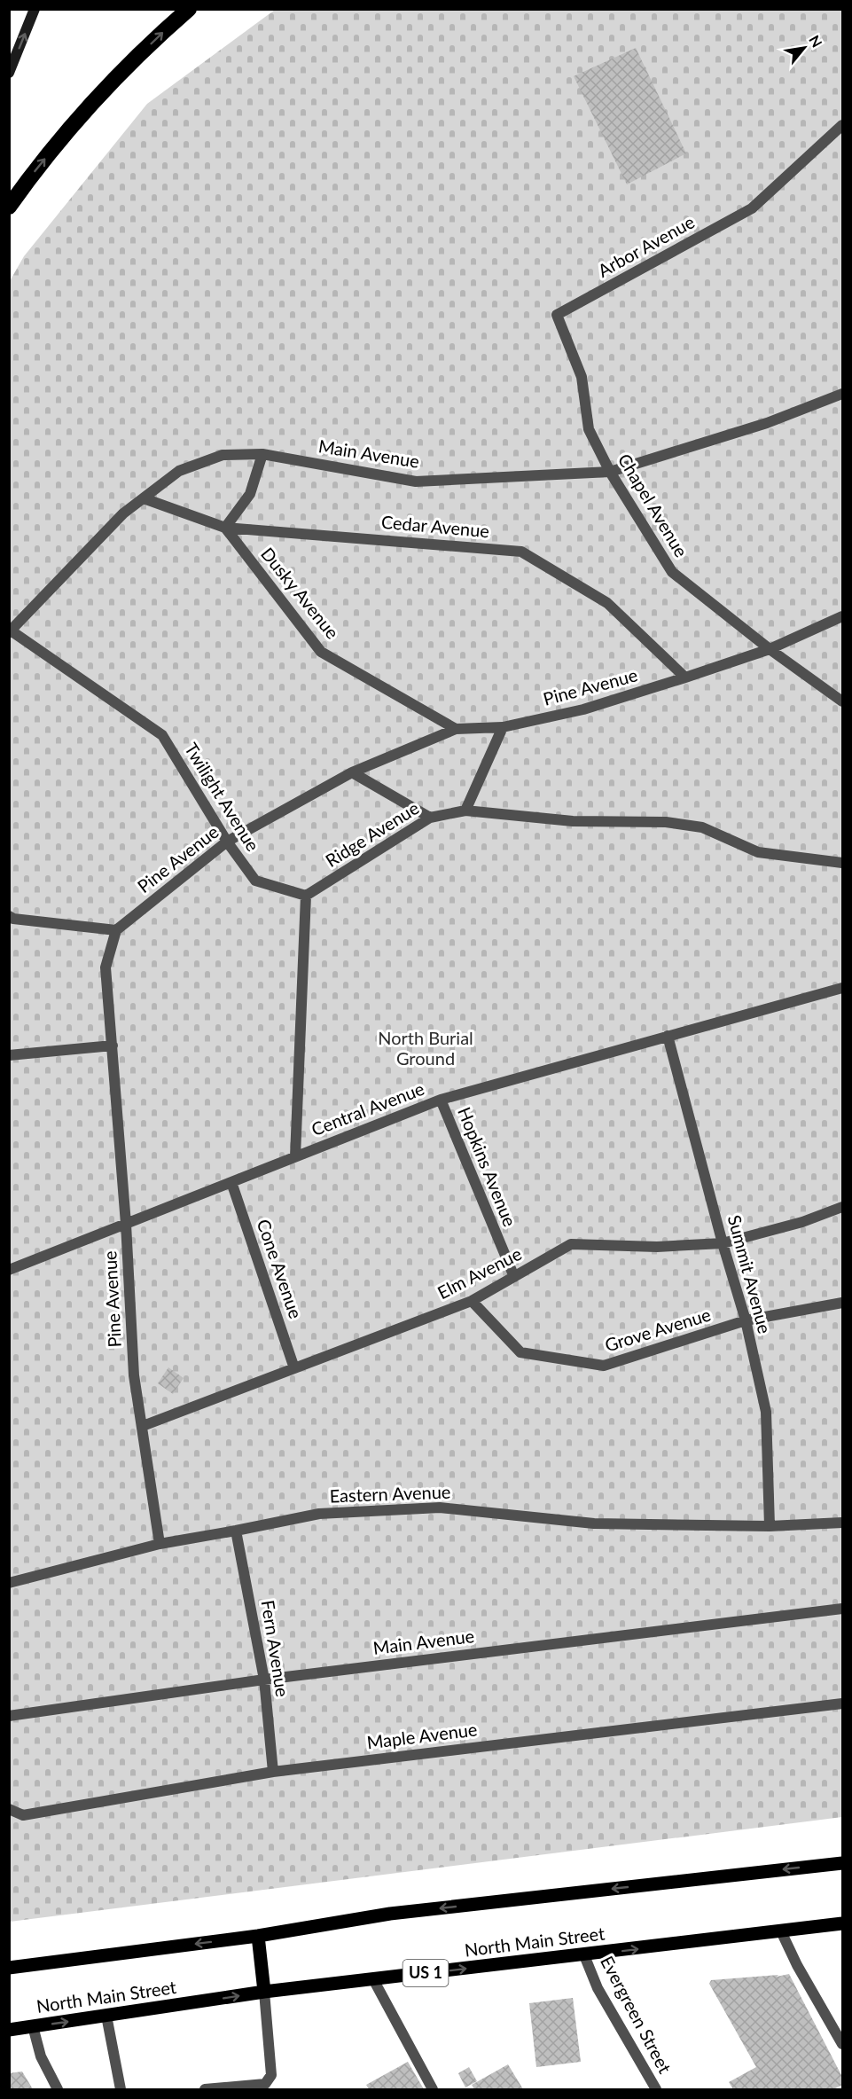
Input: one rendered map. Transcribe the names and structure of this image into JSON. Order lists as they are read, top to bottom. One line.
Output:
{"streets":{"main road":["North Main Street","US 1"],"street":["Arbor Avenue","Main Avenue","Chapel Avenue","Cedar Avenue","Dusky Avenue","Pine Avenue","Twilight Avenue","Ridge Avenue","Central Avenue","Hopkins Avenue","Cone Avenue","Elm Avenue","Summit Avenue","Grove Avenue","Eastern Avenue","Fern Avenue","Maple Avenue","Evergreen Street"]},"crossings":[["Arbor Avenue","Chapel Avenue"],["Main Avenue","Chapel Avenue"],["Main Avenue","Cedar Avenue"],["Main Avenue","Twilight Avenue"],["Main Avenue","Fern Avenue"],["Chapel Avenue","Pine Avenue"],["Cedar Avenue","Dusky Avenue"],["Cedar Avenue","Pine Avenue"],["Dusky Avenue","Pine Avenue"],["Pine Avenue","Twilight Avenue"],["Pine Avenue","Central Avenue"],["Pine Avenue","Elm Avenue"],["Pine Avenue","Eastern Avenue"],["Twilight Avenue","Ridge Avenue"],["Central Avenue","Hopkins Avenue"],["Central Avenue","Cone Avenue"],["Central Avenue","Summit Avenue"],["Hopkins Avenue","Elm Avenue"],["Cone Avenue","Elm Avenue"],["Elm Avenue","Summit Avenue"],["Elm Avenue","Grove Avenue"],["Summit Avenue","Grove Avenue"],["Summit Avenue","Eastern Avenue"],["Eastern Avenue","Fern Avenue"],["Fern Avenue","Maple Avenue"],["North Main Street","Evergreen Street"]],"parks":["North Burial Ground"],"north":"top right"}
